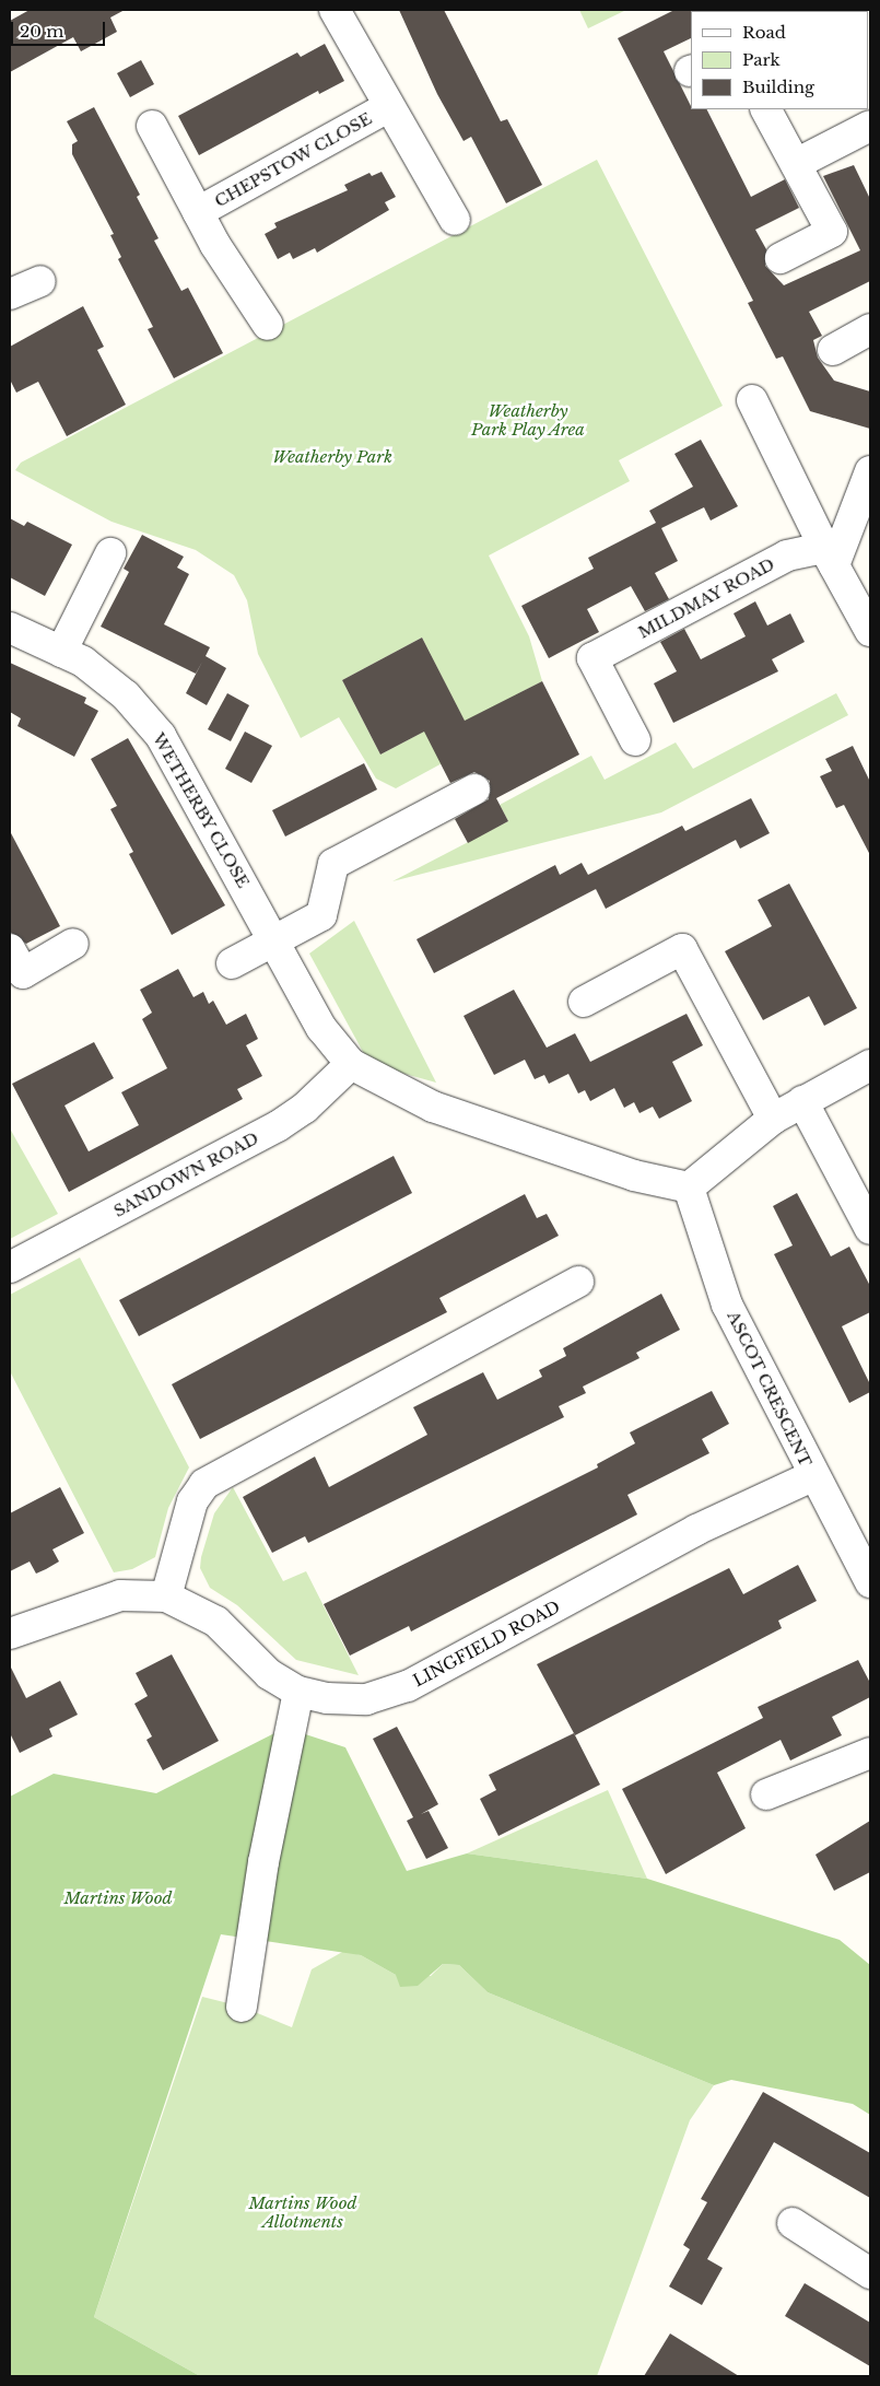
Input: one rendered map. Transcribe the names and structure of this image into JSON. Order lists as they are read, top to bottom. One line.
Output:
{"streets":{"street":["CHEPSTOW CLOSE","MILDMAY ROAD","WETHERBY CLOSE","SANDOWN ROAD","ASCOT CRESCENT","LINGFIELD ROAD"]},"crossings":[["ASCOT CRESCENT","LINGFIELD ROAD"]],"parks":["Weatherby Park Play Area","Weatherby Park","Martins Wood","Martins Wood Allotments"],"legend":["Road","Park","Building"],"scale_bar":"20 m"}
